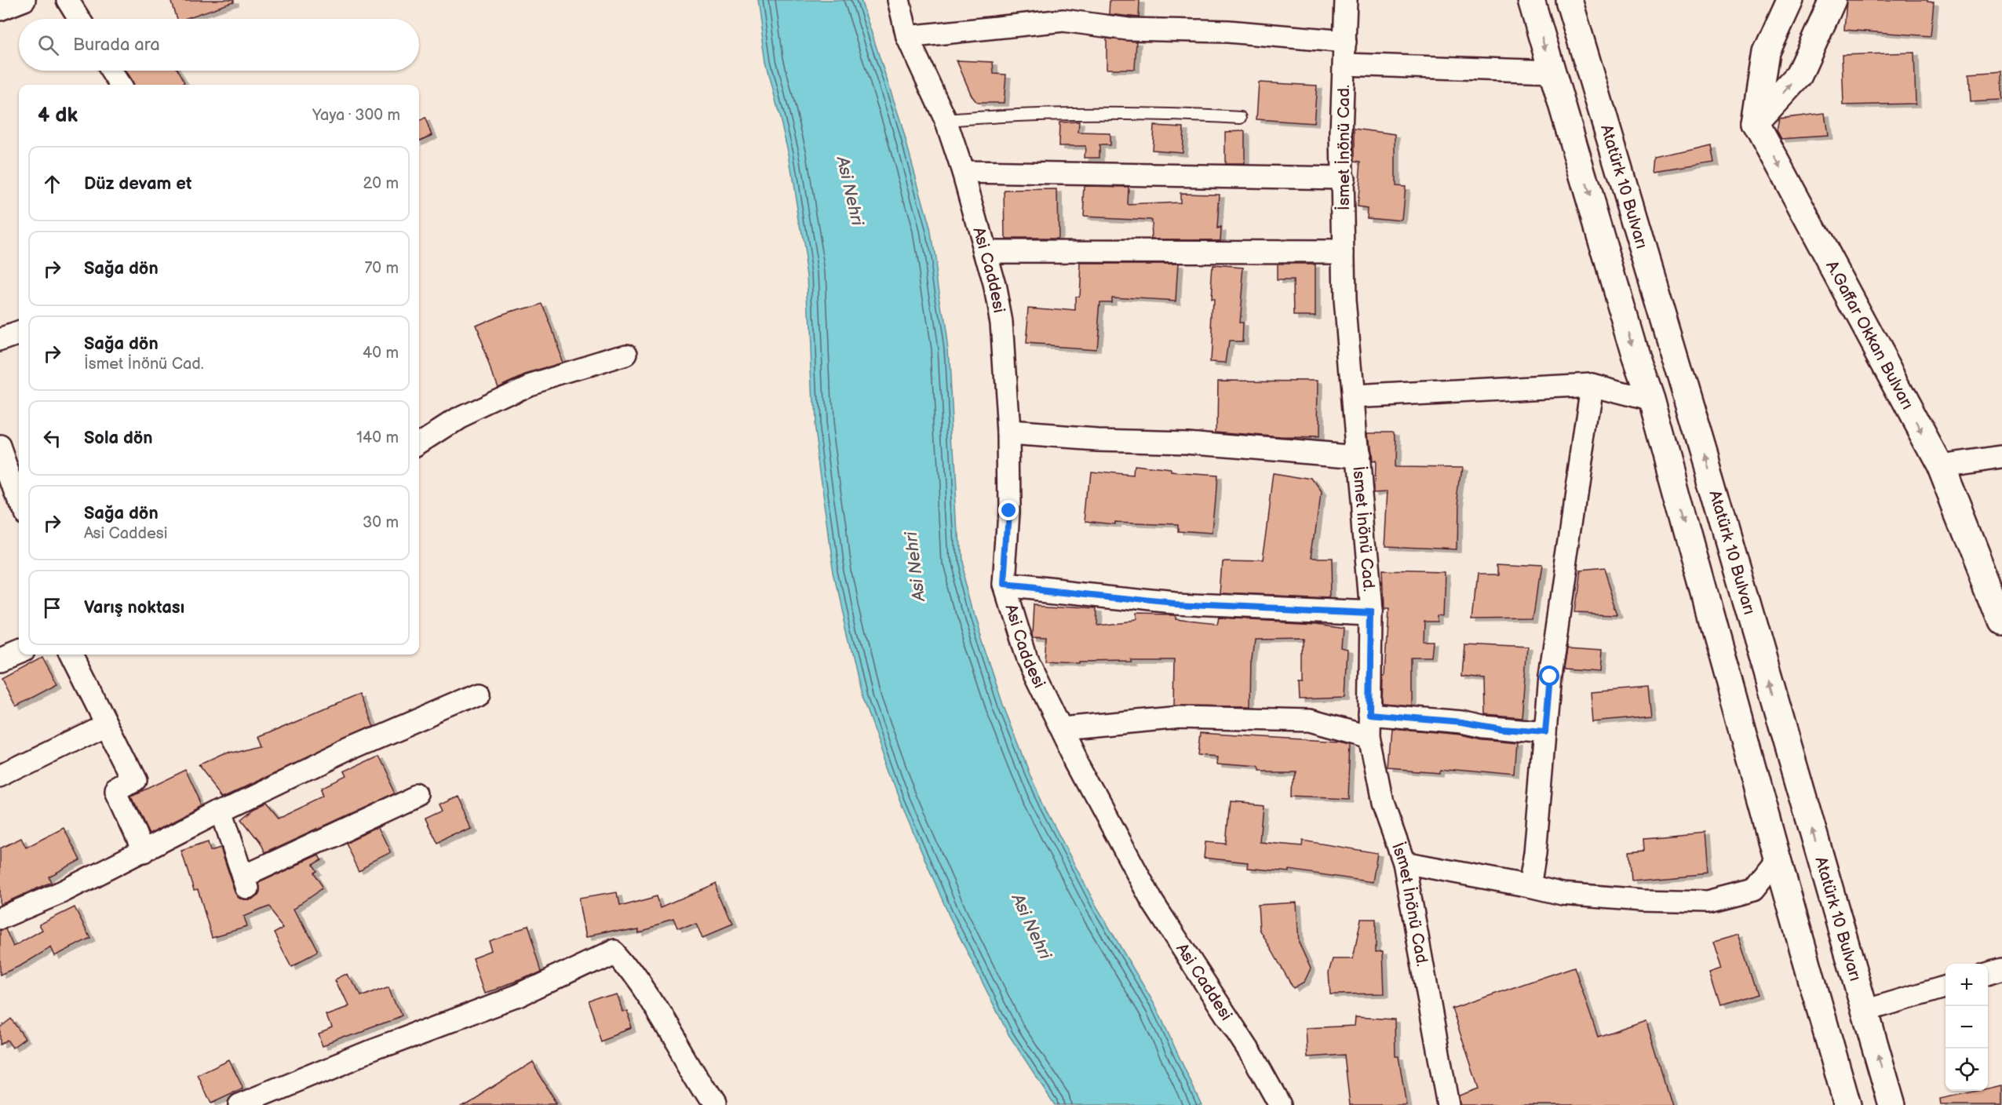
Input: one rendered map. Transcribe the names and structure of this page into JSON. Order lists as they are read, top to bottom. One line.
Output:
{"streets":{"main road":["Atatürk 10 Bulvarı","A.Gaffar Okkan Bulvarı"],"street":["İsmet İnönü Cad.","Asi Caddesi"]},"water":["Asi Nehri"],"page":{"search":"Burada ara","heading":["4 dk","Yaya · 300 m"],"list":[["Düz devam et","20 m"],["Sağa dön","70 m"],["Sağa dön","İsmet İnönü Cad.","40 m"],["Sola dön","140 m"],["Sağa dön","Asi Caddesi","30 m"],"Varış noktası"],"map_buttons":["+","−"]}}
